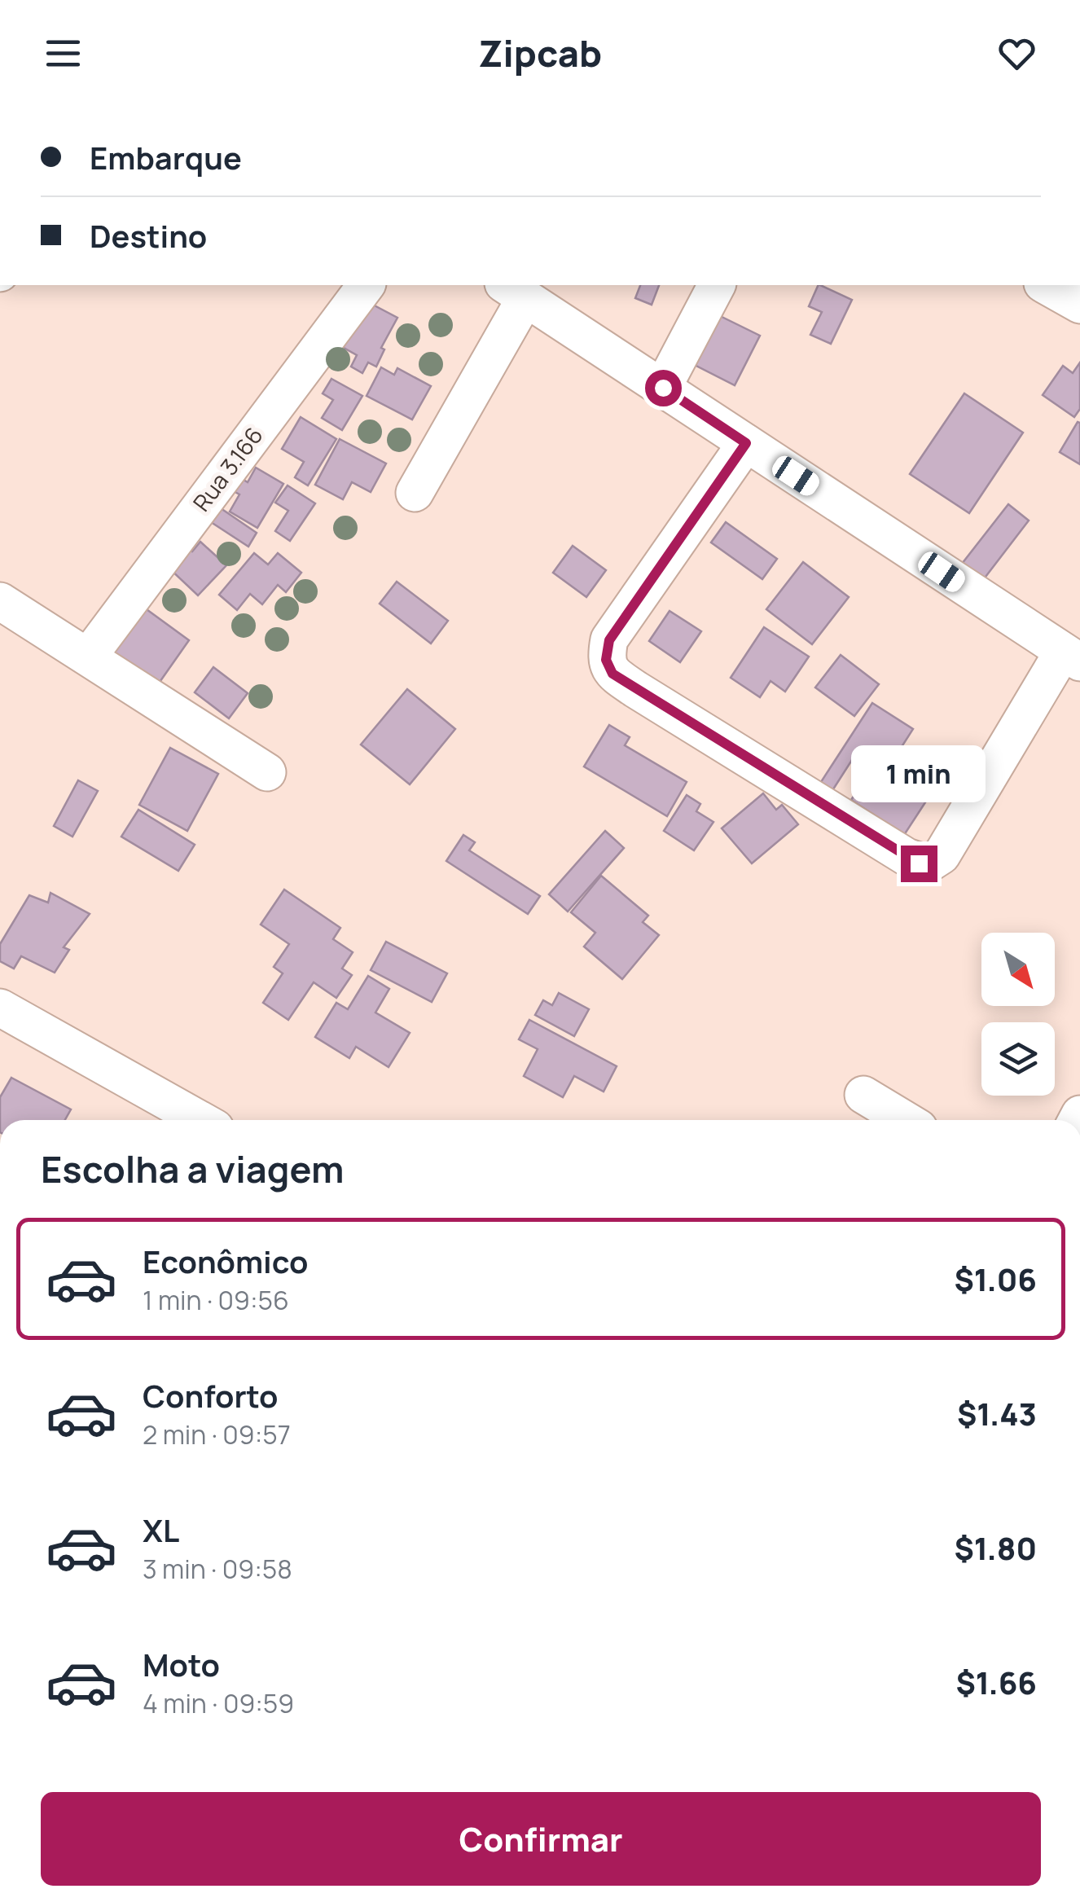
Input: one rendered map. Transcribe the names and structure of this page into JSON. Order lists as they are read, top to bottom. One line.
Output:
{"streets":{"street":["Rua 3.166"]},"north":"bottom right","page":{"header":"Zipcab","banner":["Embarque","Destino"],"bubble":"1 min","heading":"Escolha a viagem","list":[{"name":"Econômico","note":"1 min · 09:56","value":"$1.06"},{"name":"Conforto","note":"2 min · 09:57","value":"$1.43"},{"name":"XL","note":"3 min · 09:58","value":"$1.80"},{"name":"Moto","note":"4 min · 09:59","value":"$1.66"}],"buttons":"Confirmar"}}
